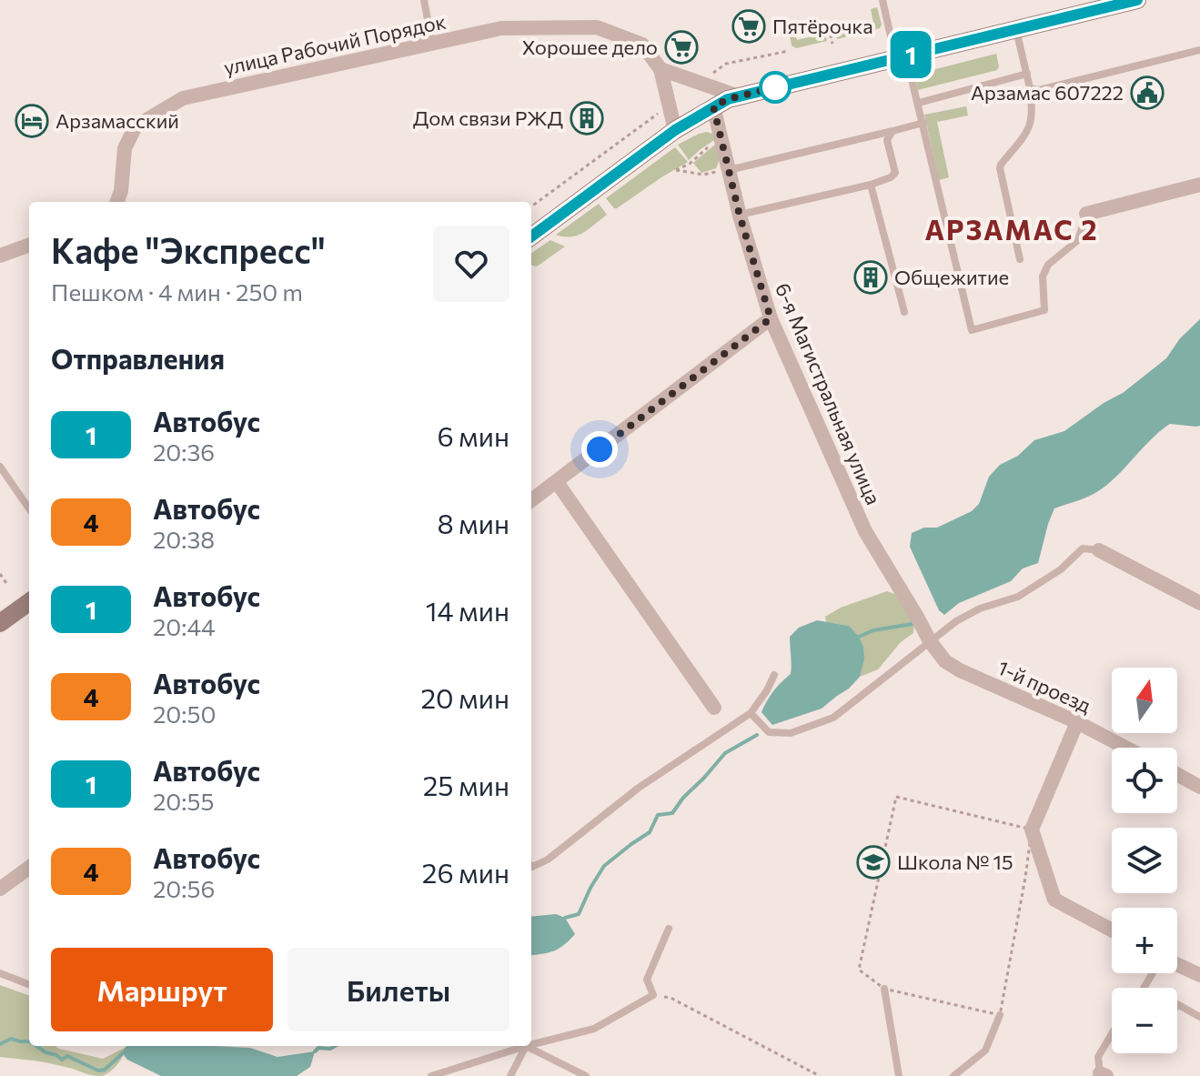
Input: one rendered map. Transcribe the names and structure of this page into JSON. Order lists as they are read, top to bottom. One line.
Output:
{"streets":{"street":["улица Рабочий Порядок","6-я Магистральная улица","1-й проезд"]},"crossings":[["6-я Магистральная улица","1-й проезд"]],"districts":["АРЗАМАС 2"],"places":{"supermarket":["Пятёрочка","Хорошее дело"],"public building":["Арзамас 607222"],"building":["Дом связи РЖД","Общежитие"],"hotel":["Арзамасский"],"school or university":["Школа № 15"]},"lines":["bus line 1"],"north":"top","page":{"on_map":"1","heading":[["Кафе \"Экспресс\"","Пешком · 4 мин · 250 m"],"Отправления"],"list":[{"mark":"1","name":"Автобус","note":"20:36","value":"6 мин"},{"mark":"4","name":"Автобус","note":"20:38","value":"8 мин"},{"mark":"1","name":"Автобус","note":"20:44","value":"14 мин"},{"mark":"4","name":"Автобус","note":"20:50","value":"20 мин"},{"mark":"1","name":"Автобус","note":"20:55","value":"25 мин"},{"mark":"4","name":"Автобус","note":"20:56","value":"26 мин"}],"map_buttons":["+","−"],"buttons":["Маршрут","Билеты"]}}
